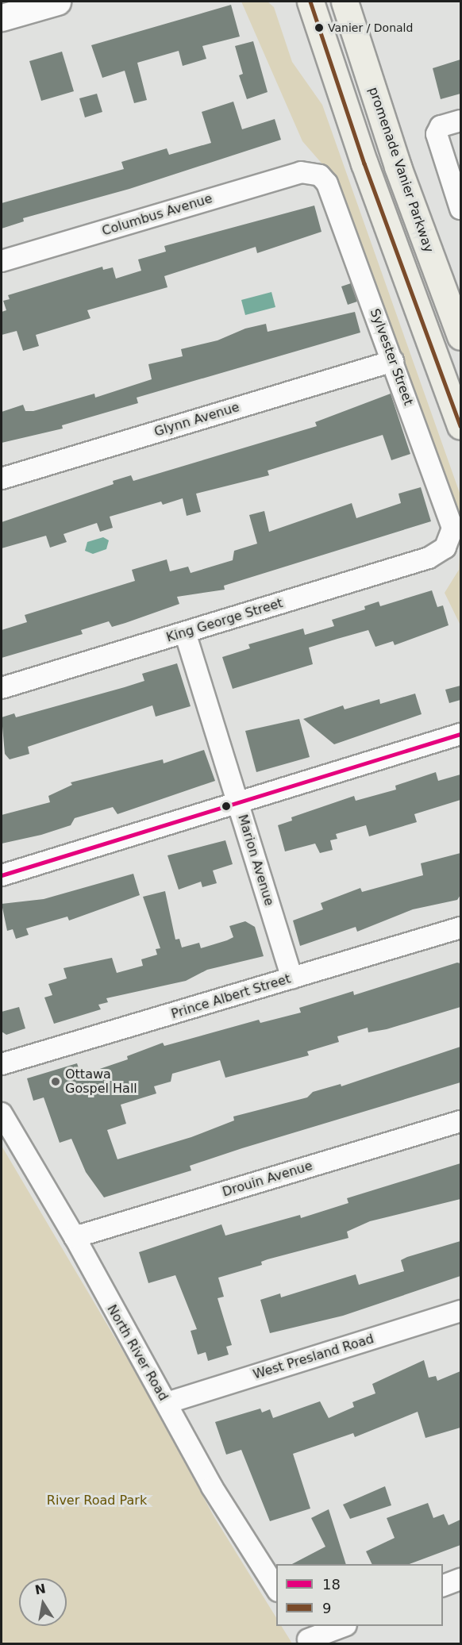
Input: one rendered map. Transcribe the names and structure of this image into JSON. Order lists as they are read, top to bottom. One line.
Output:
{"streets":{"main road":["promenade Vanier Parkway"],"street":["Columbus Avenue","Sylvester Street","Glynn Avenue","King George Street","Marion Avenue","Prince Albert Street","Drouin Avenue","North River Road","West Presland Road"]},"crossings":[["Columbus Avenue","Sylvester Street"],["Sylvester Street","Glynn Avenue"],["Sylvester Street","King George Street"],["King George Street","Marion Avenue"],["Marion Avenue","Prince Albert Street"],["Drouin Avenue","North River Road"],["North River Road","West Presland Road"]],"parks":["River Road Park"],"places":["Vanier / Donald","Ottawa Gospel Hall"],"lines":["transit line 9","transit line 18"],"legend":["18","9"],"north":"top"}
